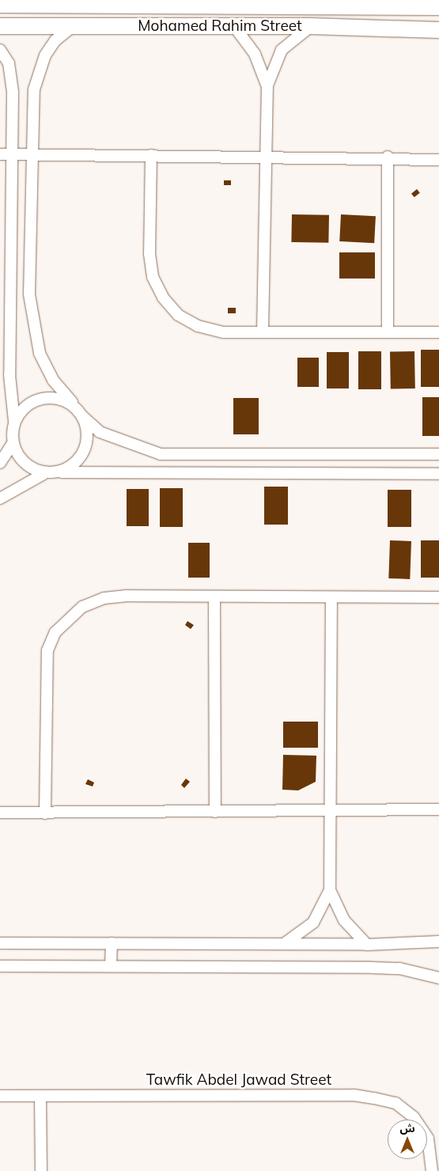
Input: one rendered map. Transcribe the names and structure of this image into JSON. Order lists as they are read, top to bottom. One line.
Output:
{"streets":{"street":["Mohamed Rahim Street","Tawfik Abdel Jawad Street"]},"north":"top"}
